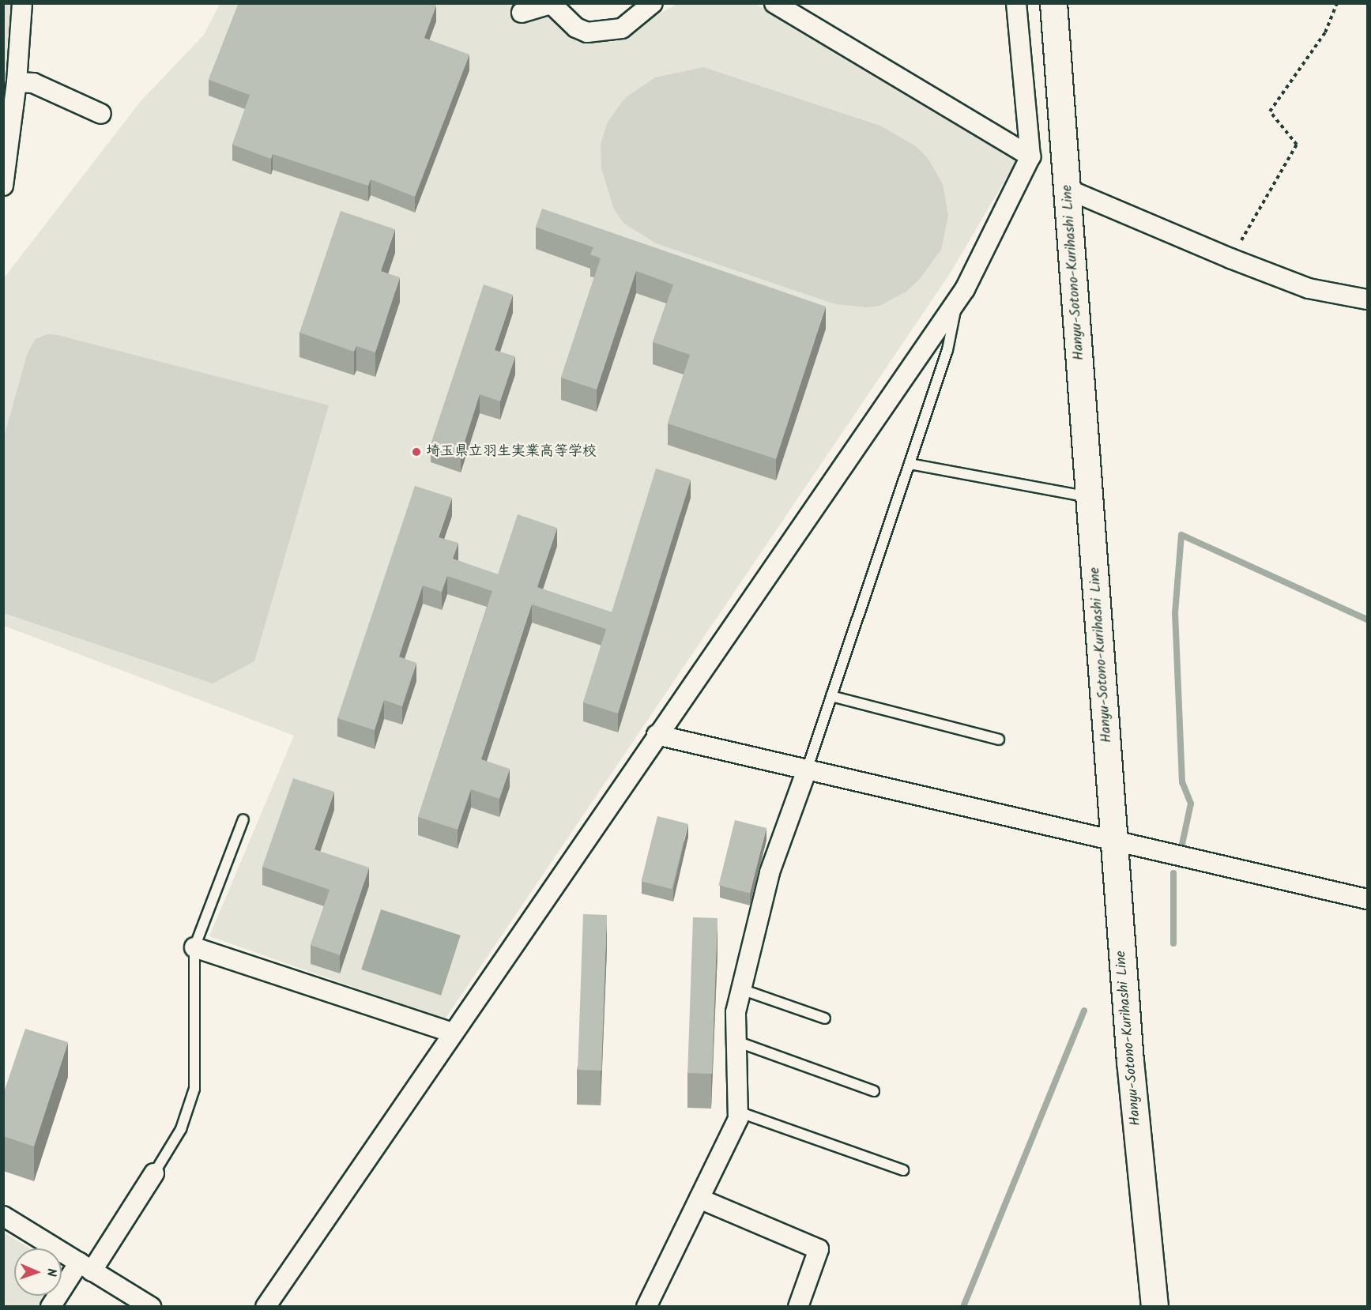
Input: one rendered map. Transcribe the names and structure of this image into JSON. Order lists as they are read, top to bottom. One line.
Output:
{"streets":{"main road":["Hanyu-Sotono-Kurihashi Line"]},"places":["埼玉県立羽生実業高等学校"],"north":"right"}
